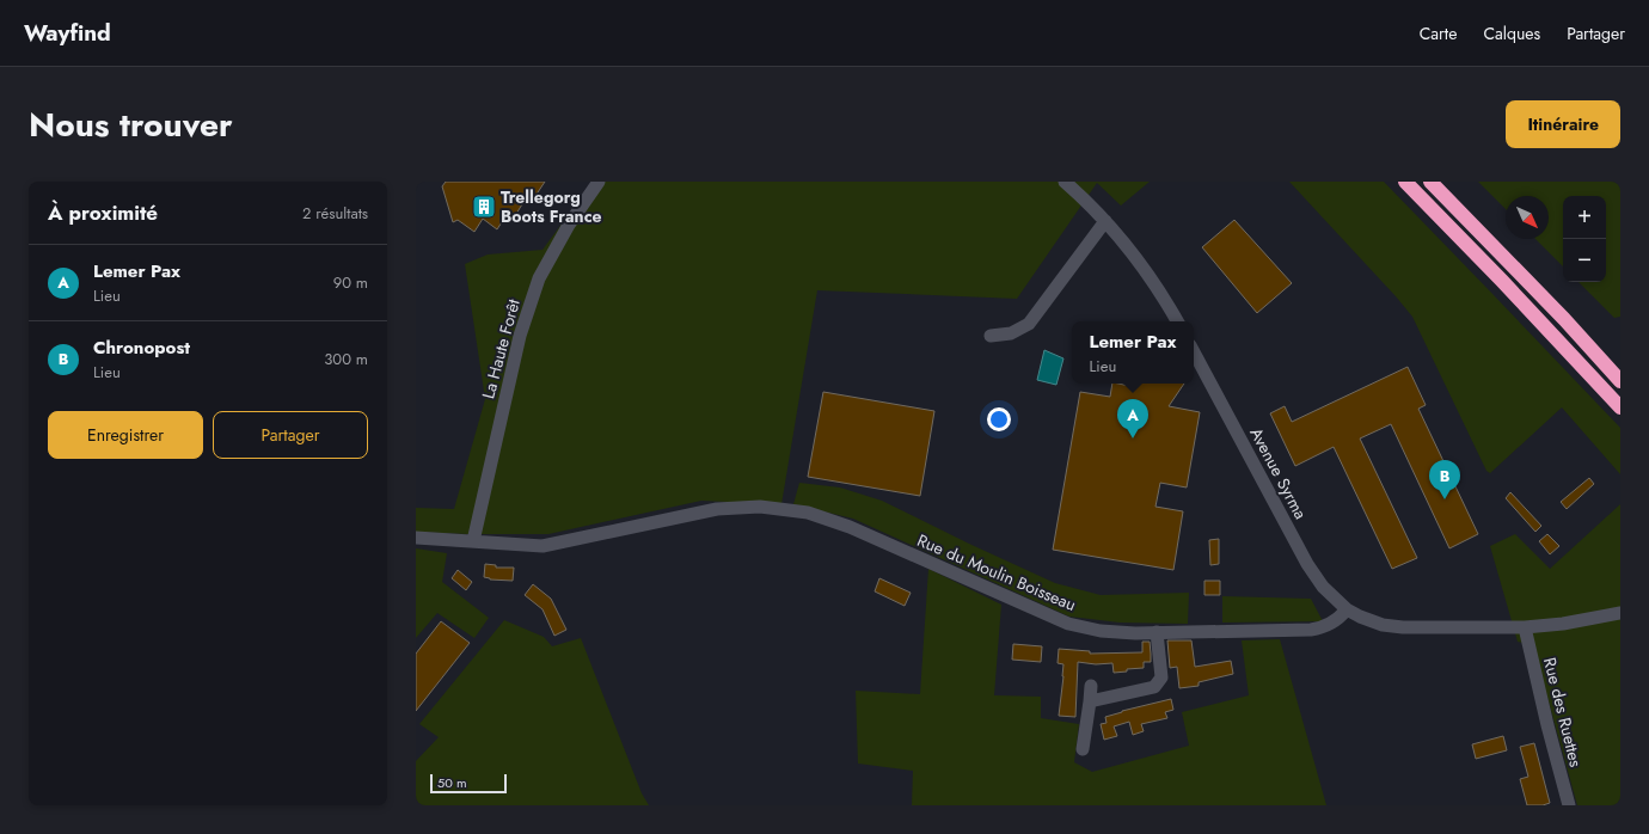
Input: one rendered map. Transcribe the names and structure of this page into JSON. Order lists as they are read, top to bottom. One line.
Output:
{"streets":{"street":["La Haute Forêt","Avenue Syrma","Rue du Moulin Boisseau","Rue des Ruettes"]},"crossings":[["La Haute Forêt","Rue du Moulin Boisseau"],["Avenue Syrma","Rue du Moulin Boisseau"]],"places":{"building":["Trellegorg Boots France"]},"scale_bar":"50 m","north":"bottom right","page":{"header":"Wayfind","nav":["Carte","Calques","Partager"],"title":"Nous trouver","buttons":["Itinéraire",["Enregistrer","Partager"]],"heading":["À proximité","2 résultats"],"map_buttons":["+","−"],"list":[{"mark":"A","name":"Lemer Pax","note":"Lieu","value":"90 m"},{"mark":"B","name":"Chronopost","note":"Lieu","value":"300 m"}],"popup":["Lemer Pax","Lieu"],"pins":["A","B"],"scale":"50 m"}}
